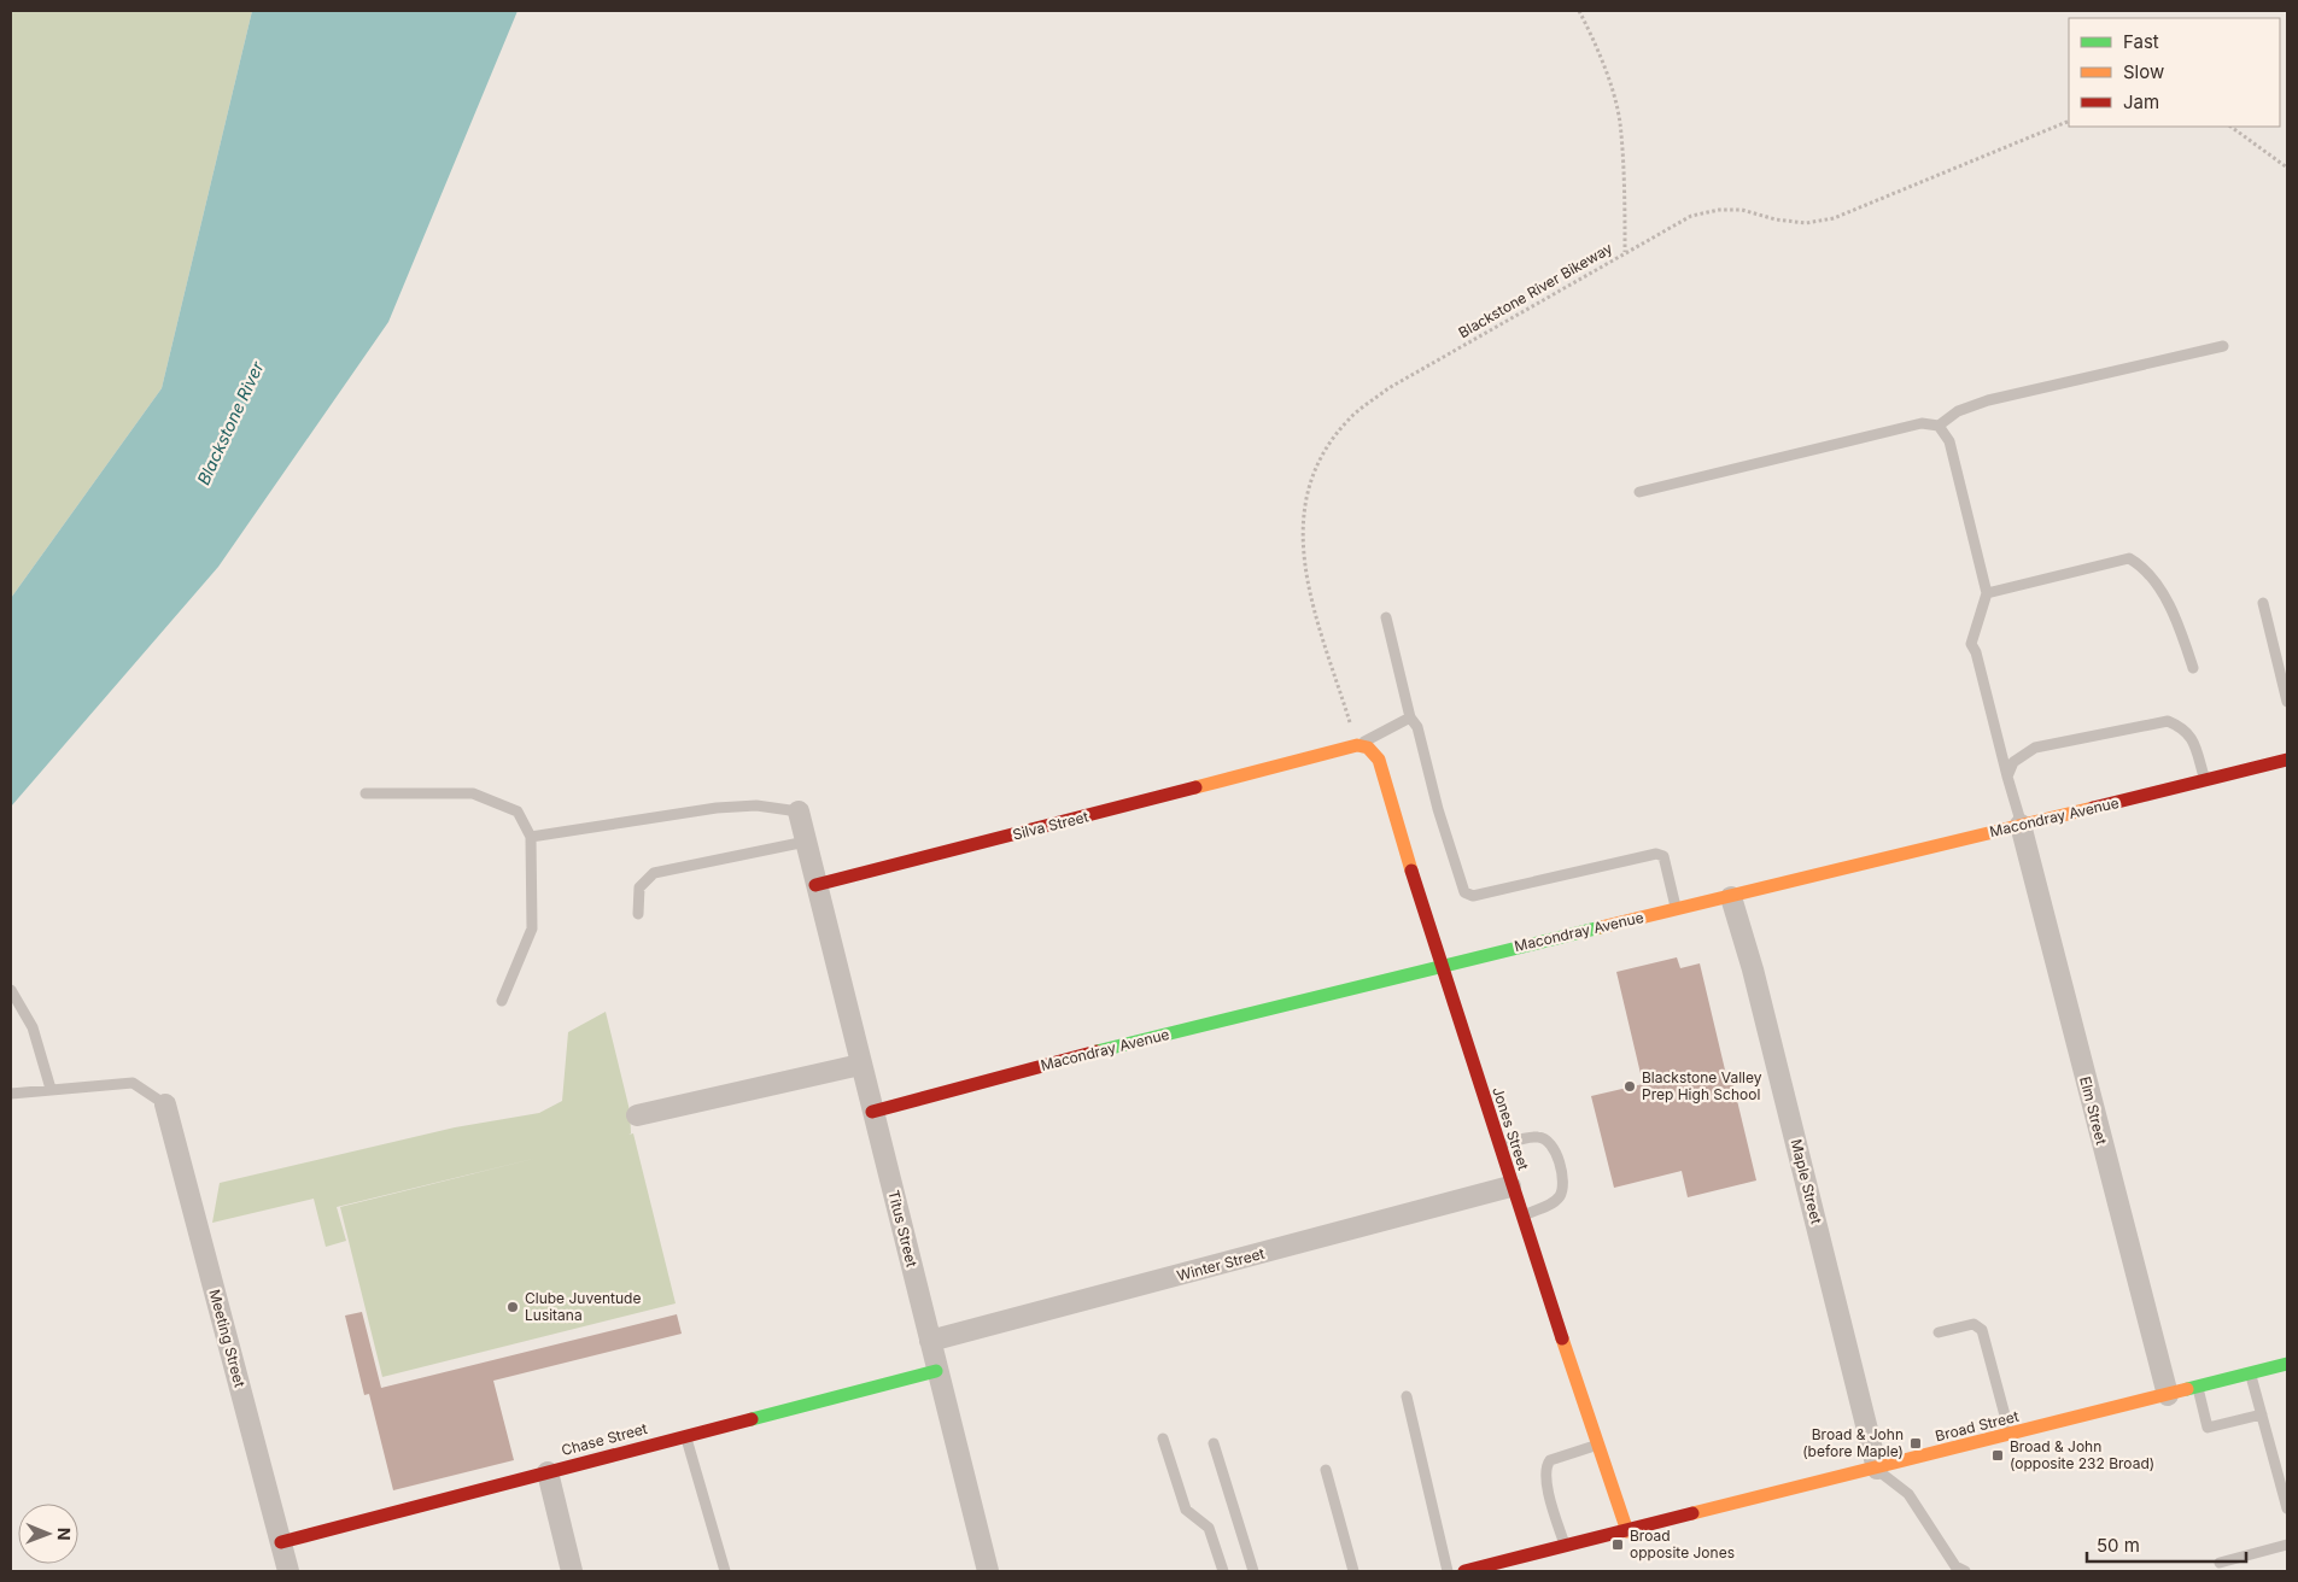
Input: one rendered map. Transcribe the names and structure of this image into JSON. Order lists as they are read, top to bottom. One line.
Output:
{"streets":{"street":["Macondray Avenue","Silva Street","Elm Street","Jones Street","Maple Street","Titus Street","Winter Street","Meeting Street","Broad Street","Chase Street"],"path":["Blackstone River Bikeway"]},"crossings":[["Blackstone River Bikeway","Silva Street"],["Blackstone River Bikeway","Jones Street"],["Macondray Avenue","Elm Street"],["Macondray Avenue","Jones Street"],["Macondray Avenue","Maple Street"],["Macondray Avenue","Titus Street"],["Silva Street","Jones Street"],["Silva Street","Titus Street"],["Elm Street","Broad Street"],["Jones Street","Winter Street"],["Jones Street","Broad Street"],["Maple Street","Broad Street"],["Titus Street","Winter Street"],["Titus Street","Chase Street"],["Meeting Street","Chase Street"]],"water":["Blackstone River"],"places":{"other":["Blackstone Valley Prep High School","Clube Juventude Lusitana"],"transit":["Broad & John (before Maple)","Broad & John (opposite 232 Broad)","Broad opposite Jones"]},"legend":["Fast","Slow","Jam"],"scale_bar":"50 m","north":"right"}
